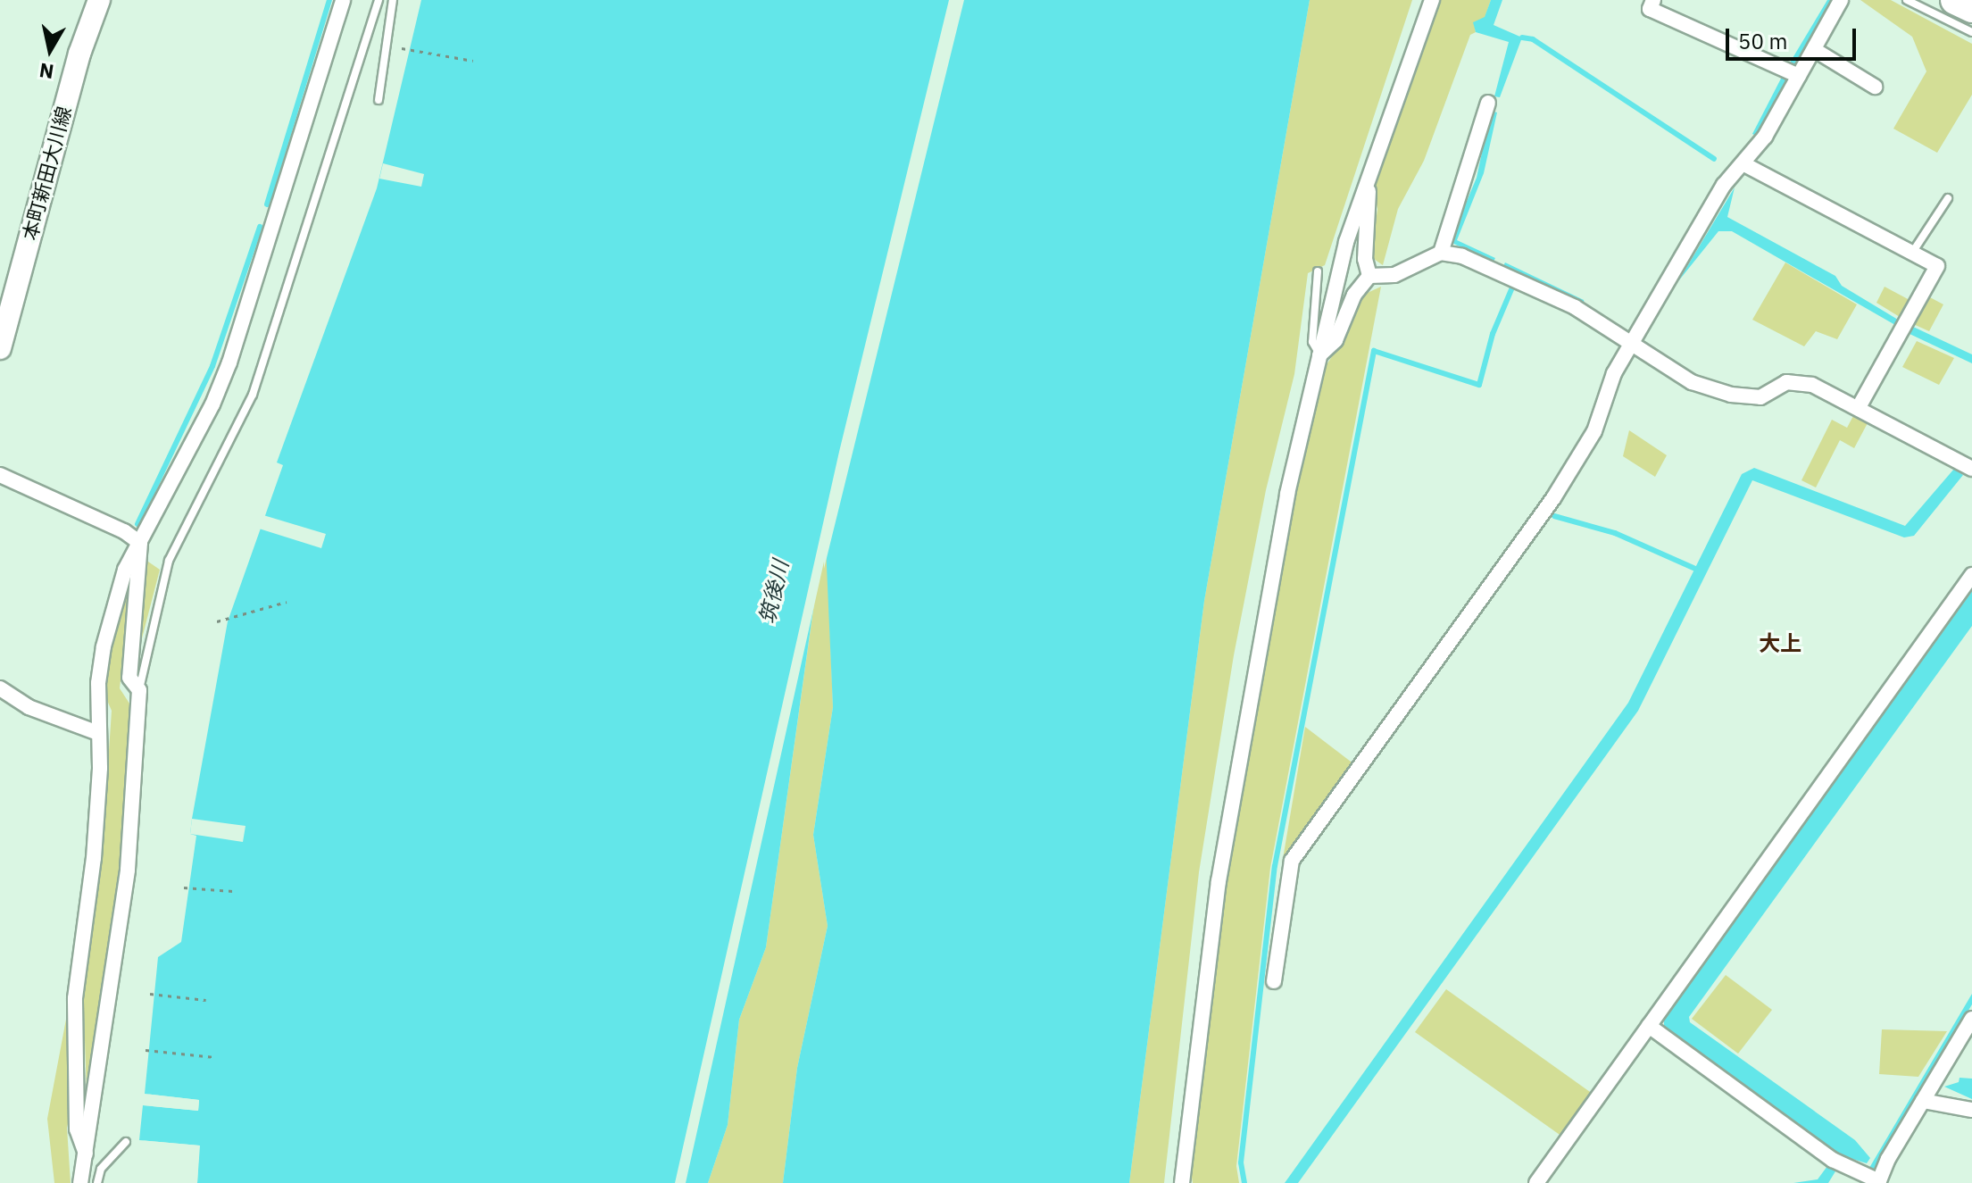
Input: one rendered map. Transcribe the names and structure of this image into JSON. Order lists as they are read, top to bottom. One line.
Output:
{"streets":{"main road":["本町新田大川線"]},"districts":["大上"],"water":["筑後川"],"scale_bar":"50 m","north":"bottom"}
